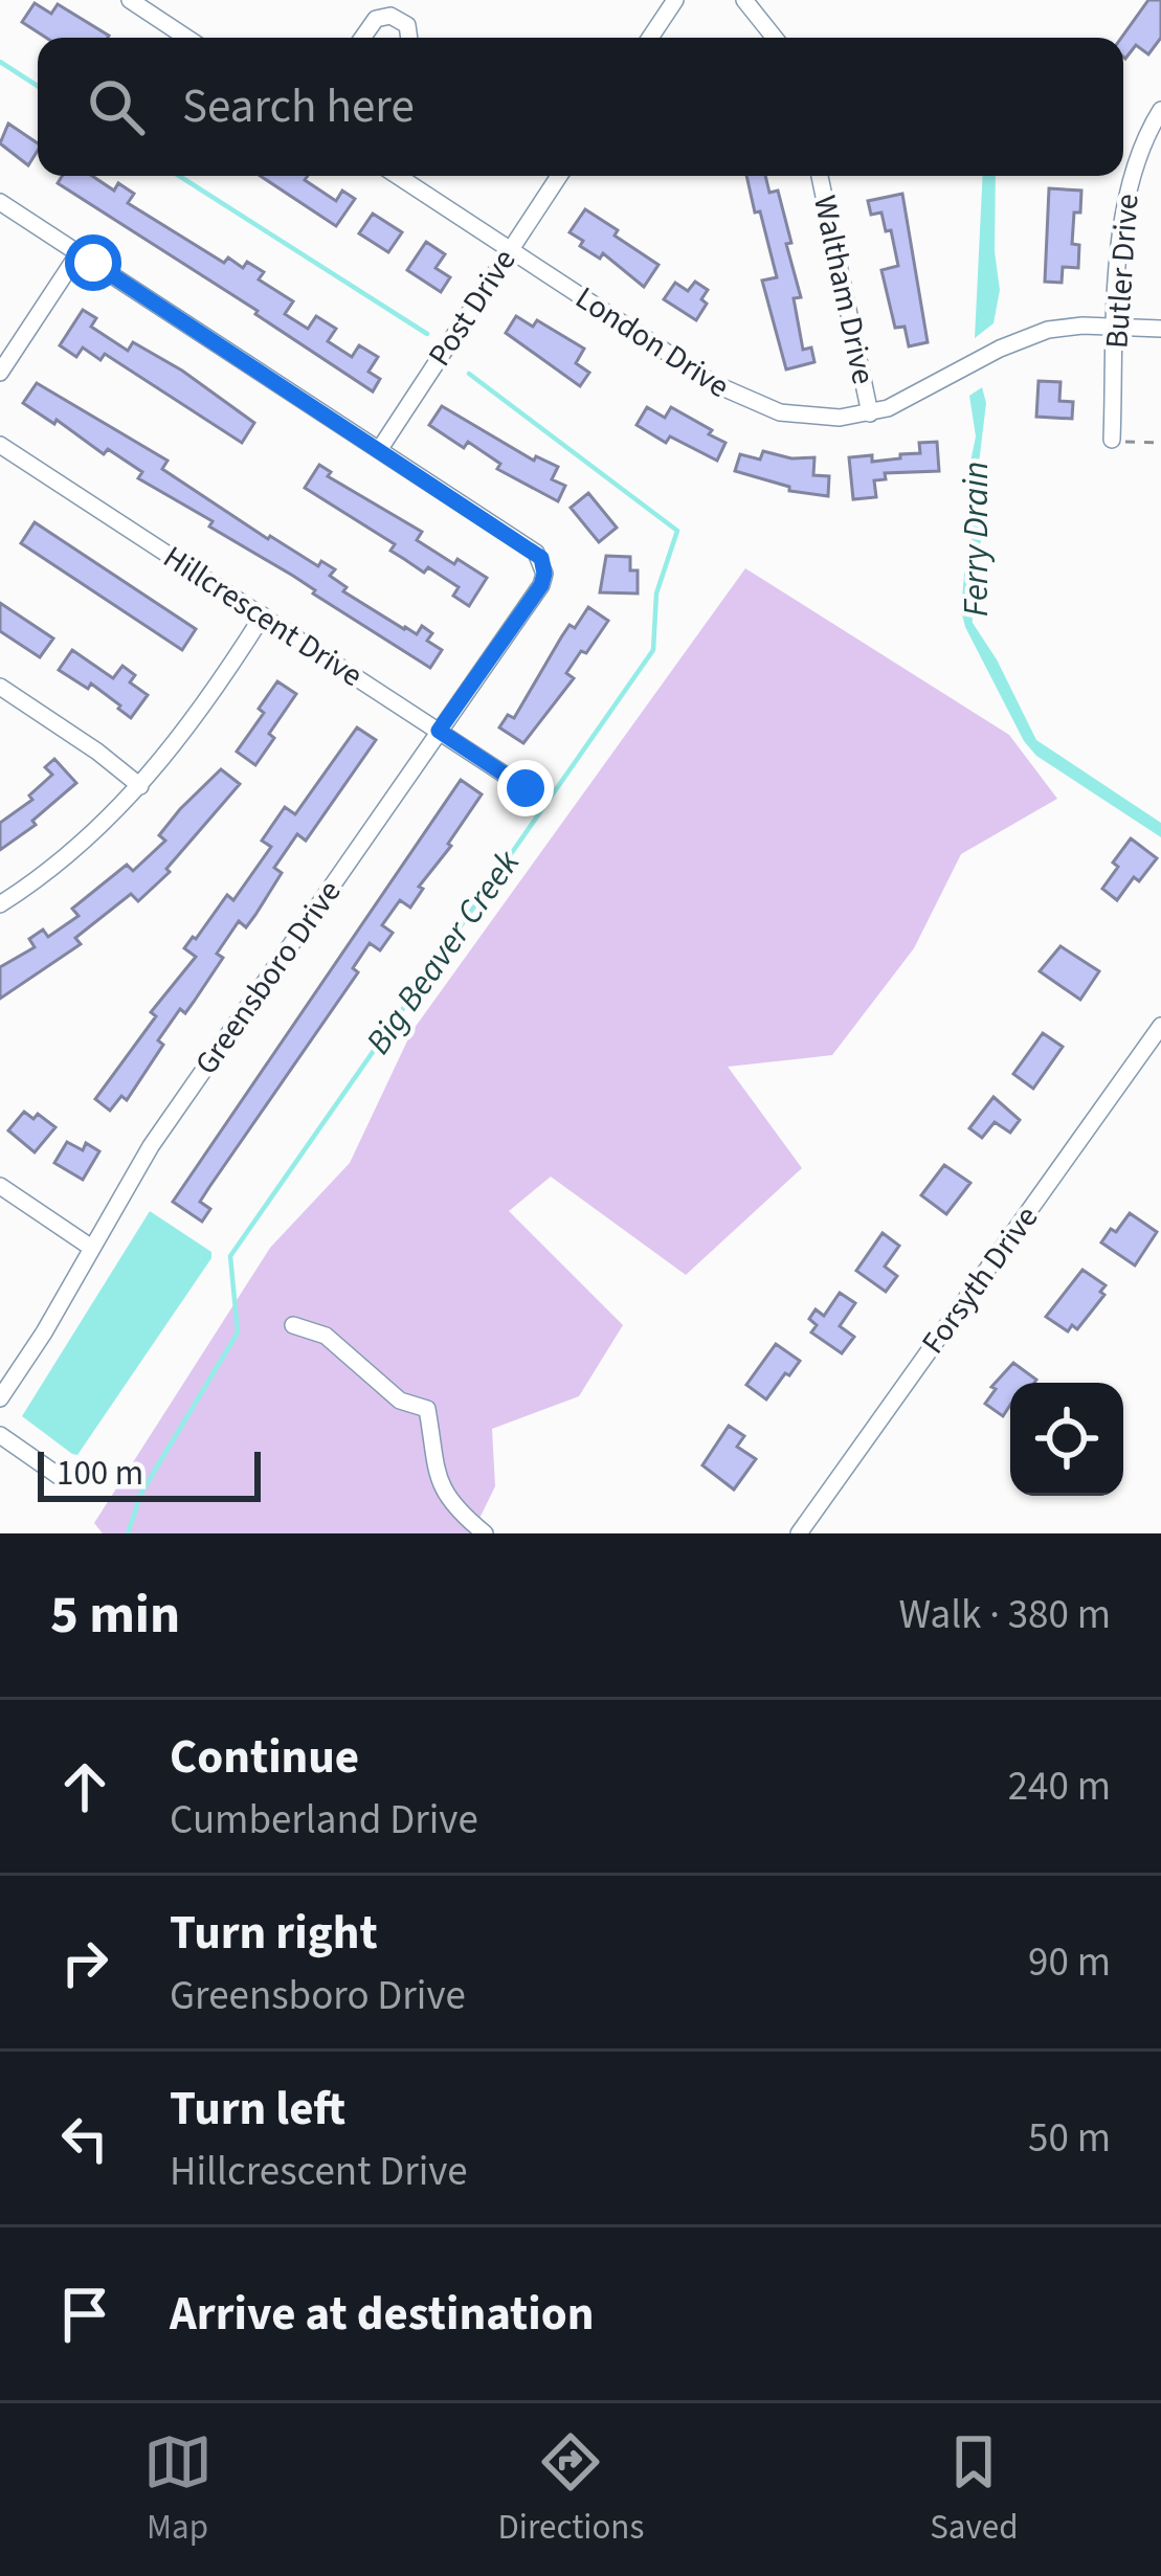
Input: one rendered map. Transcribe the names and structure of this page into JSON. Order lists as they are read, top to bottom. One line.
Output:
{"streets":{"street":["Butler Drive","Waltham Drive","Post Drive","London Drive","Hillcrescent Drive","Greensboro Drive","Forsyth Drive"]},"crossings":[["Butler Drive","London Drive"],["Waltham Drive","London Drive"],["Post Drive","London Drive"],["Post Drive","Greensboro Drive"],["Hillcrescent Drive","Greensboro Drive"]],"water":["Ferry Drain","Big Beaver Creek"],"scale_bar":"100 m","page":{"search":"Search here","scale":"100 m","heading":["5 min","Walk · 380 m"],"list":[["Continue","Cumberland Drive","240 m"],["Turn right","Greensboro Drive","90 m"],["Turn left","Hillcrescent Drive","50 m"],"Arrive at destination"],"nav":["Map","Directions","Saved"]}}
